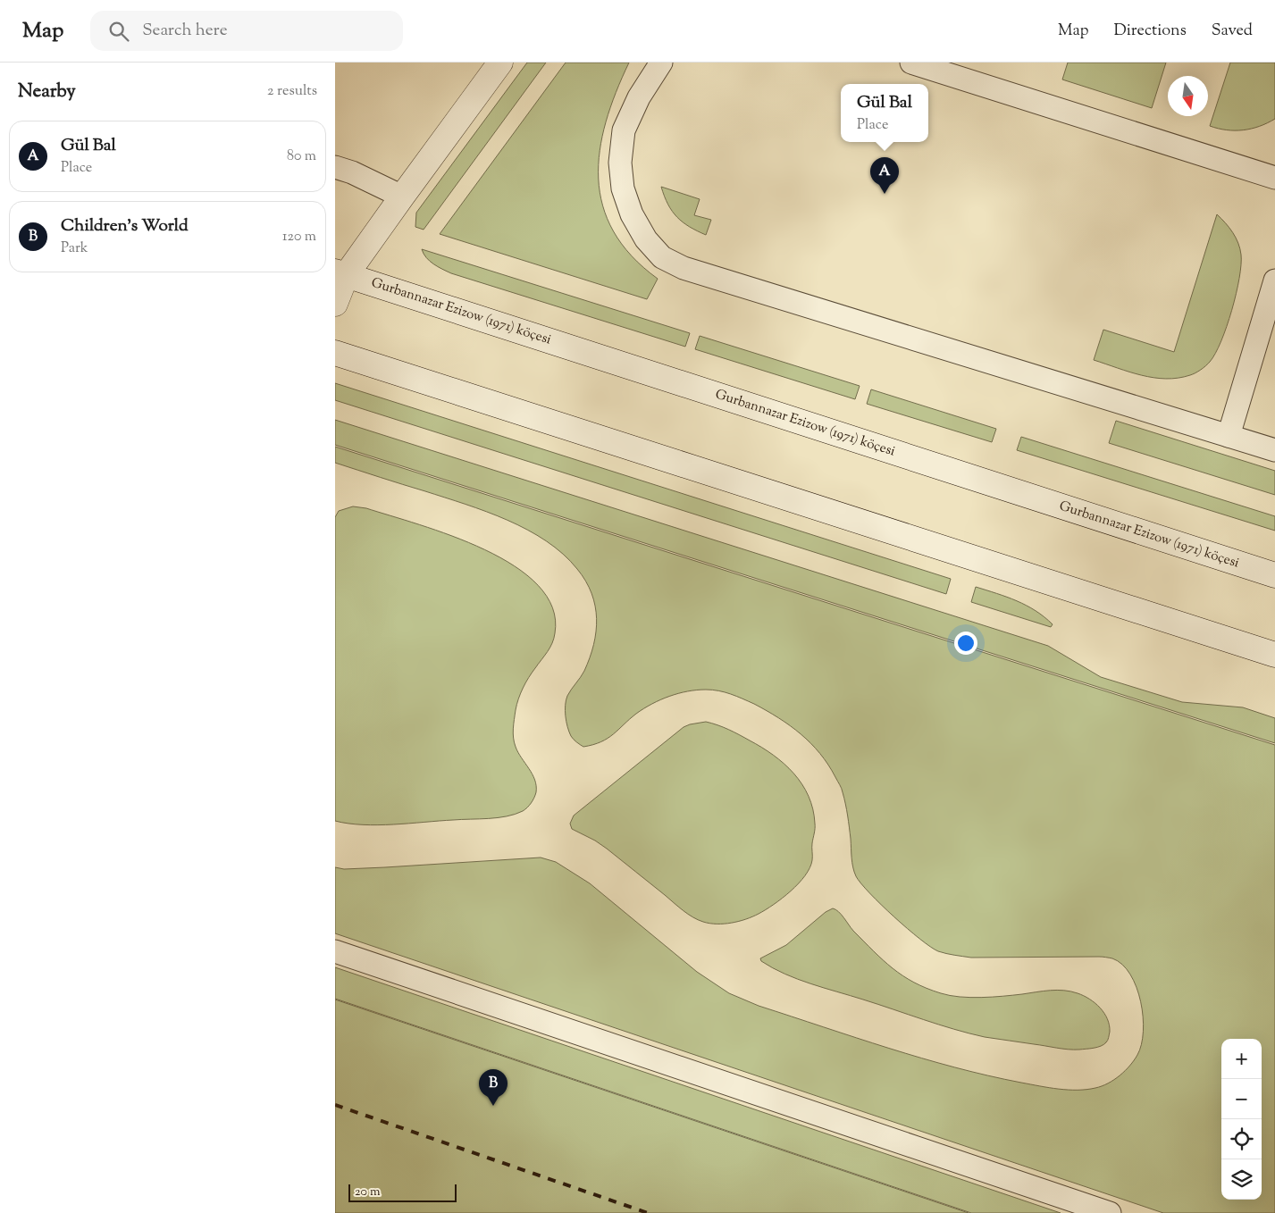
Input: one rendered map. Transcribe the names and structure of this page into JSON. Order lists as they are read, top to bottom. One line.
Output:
{"streets":{"street":["Gurbannazar Ezizow (1971) köçesi"]},"scale_bar":"20 m","north":"bottom","page":{"header":"Map","search":"Search here","nav":["Map","Directions","Saved"],"heading":["Nearby","2 results"],"popup":["Gül Bal","Place"],"list":[{"mark":"A","name":"Gül Bal","note":"Place","value":"80 m"},{"mark":"B","name":"Children's World","note":"Park","value":"120 m"}],"pins":["A","B"],"map_buttons":["+","−"],"scale":"20 m"}}
